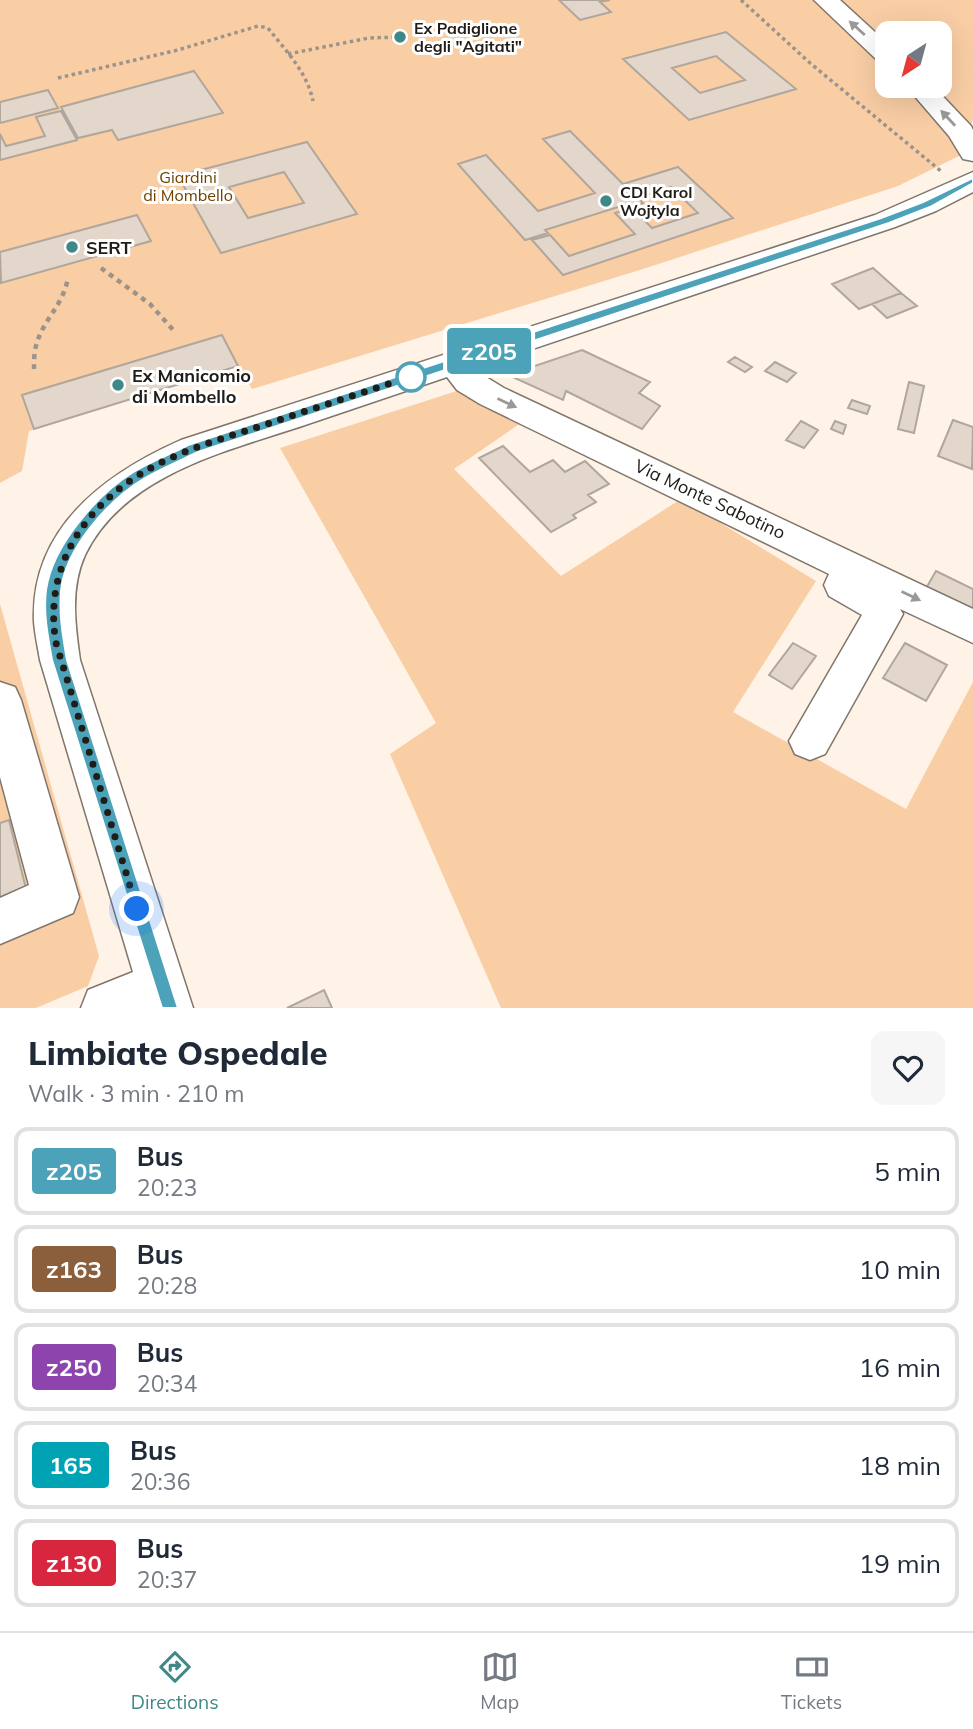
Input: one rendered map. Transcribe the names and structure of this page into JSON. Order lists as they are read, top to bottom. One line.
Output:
{"streets":{"street":["Via Monte Sabotino"]},"one_way":["Via Monte Sabotino"],"parks":["Giardini di Mombello"],"places":["Ex Padiglione degli \"Agitati\"","CDI Karol Wojtyla","SERT","Ex Manicomio di Mombello"],"lines":["bus line z205"],"north":"bottom left","page":{"on_map":"z205","heading":["Limbiate Ospedale","Walk · 3 min · 210 m"],"list":[{"mark":"z205","name":"Bus","note":"20:23","value":"5 min"},{"mark":"z163","name":"Bus","note":"20:28","value":"10 min"},{"mark":"z250","name":"Bus","note":"20:34","value":"16 min"},{"mark":"165","name":"Bus","note":"20:36","value":"18 min"},{"mark":"z130","name":"Bus","note":"20:37","value":"19 min"}],"tabs":["Directions","Map","Tickets"]}}
